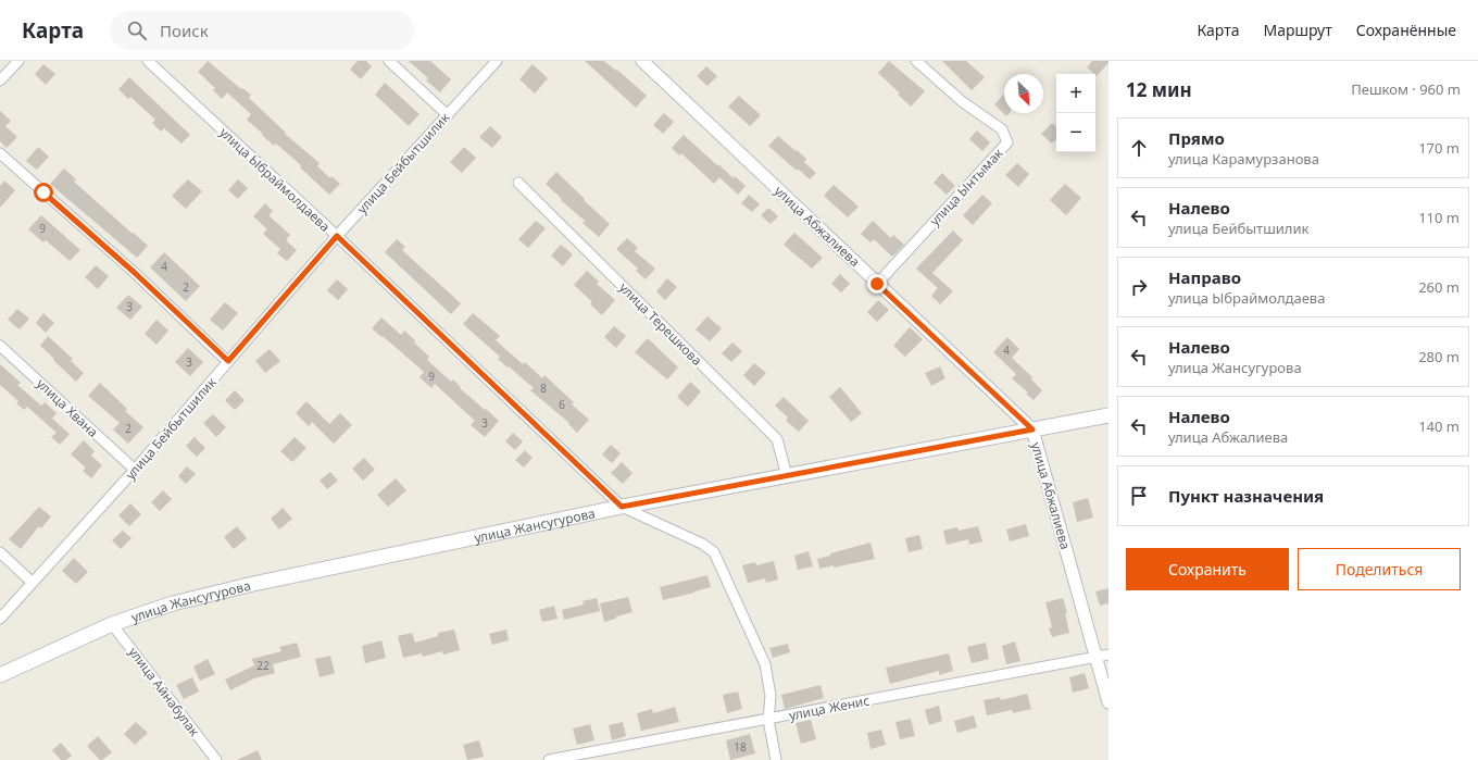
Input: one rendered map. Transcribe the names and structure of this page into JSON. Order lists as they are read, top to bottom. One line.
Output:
{"streets":{"main road":["улица Жансугурова"],"street":["улица Бейбытшилик","улица Ыбраймолдаева","улица Ынтымак","улица Абжалиева","улица Терешкова","улица Хвана","улица Айнабулак","улица Женис"]},"crossings":[["улица Бейбытшилик","улица Ыбраймолдаева"],["улица Бейбытшилик","улица Хвана"],["улица Ыбраймолдаева","улица Жансугурова"],["улица Ыбраймолдаева","улица Женис"],["улица Ынтымак","улица Абжалиева"],["улица Абжалиева","улица Жансугурова"],["улица Абжалиева","улица Женис"],["улица Терешкова","улица Жансугурова"],["улица Жансугурова","улица Айнабулак"]],"house_numbers":["9","4","2","3","4","3","9","8","6","3","2","22","18"],"north":"bottom right","page":{"header":"Карта","search":"Поиск","nav":["Карта","Маршрут","Сохранённые"],"heading":["12 мин","Пешком · 960 m"],"map_buttons":["+","−"],"list":[["Прямо","улица Карамурзанова","170 m"],["Налево","улица Бейбытшилик","110 m"],["Направо","улица Ыбраймолдаева","260 m"],["Налево","улица Жансугурова","280 m"],["Налево","улица Абжалиева","140 m"],"Пункт назначения"],"buttons":["Сохранить","Поделиться"]}}
